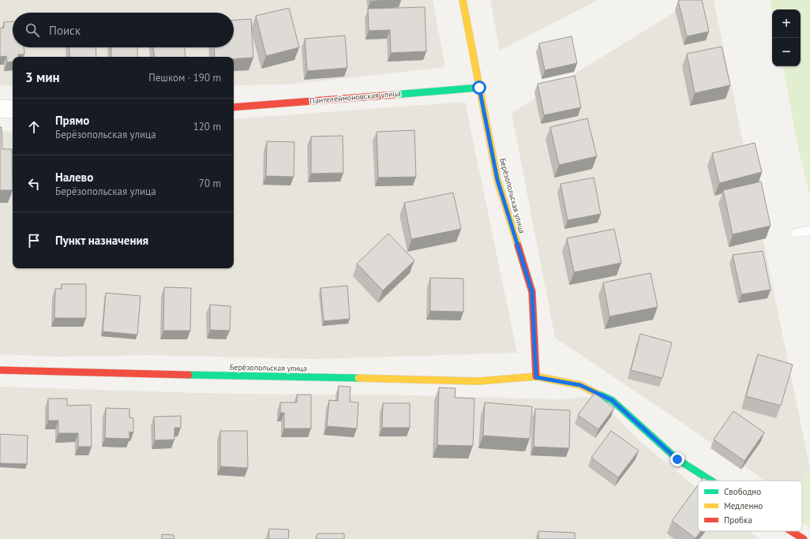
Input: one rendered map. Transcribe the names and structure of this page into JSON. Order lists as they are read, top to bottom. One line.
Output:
{"streets":{"street":["Пантелеймоновская улица","Берёзопольская улица"]},"crossings":[["Пантелеймоновская улица","Берёзопольская улица"]],"legend":["Свободно","Медленно","Пробка"],"page":{"map_buttons":["+","−"],"search":"Поиск","heading":["3 мин","Пешком · 190 m"],"list":[["Прямо","Берёзопольская улица","120 m"],["Налево","Берёзопольская улица","70 m"],"Пункт назначения"]}}
